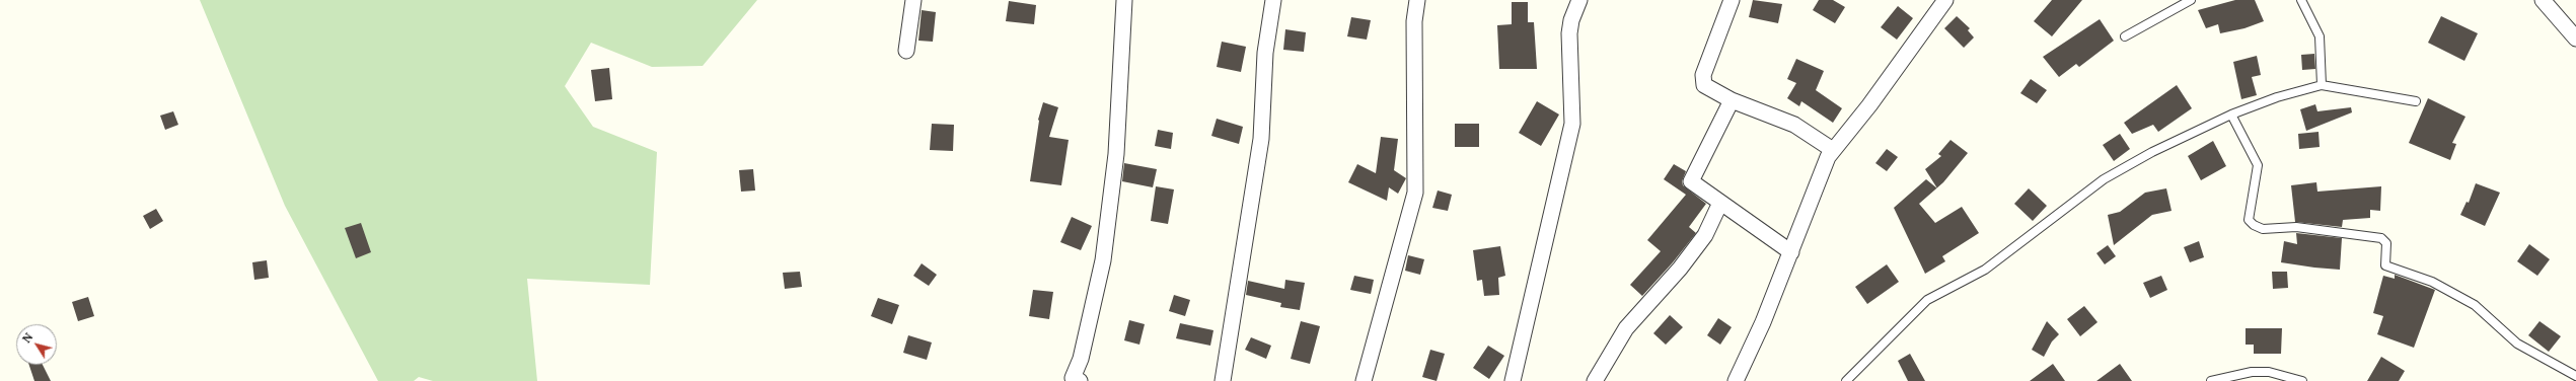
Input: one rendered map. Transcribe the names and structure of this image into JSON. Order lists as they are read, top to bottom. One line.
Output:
{"north":"top left"}
